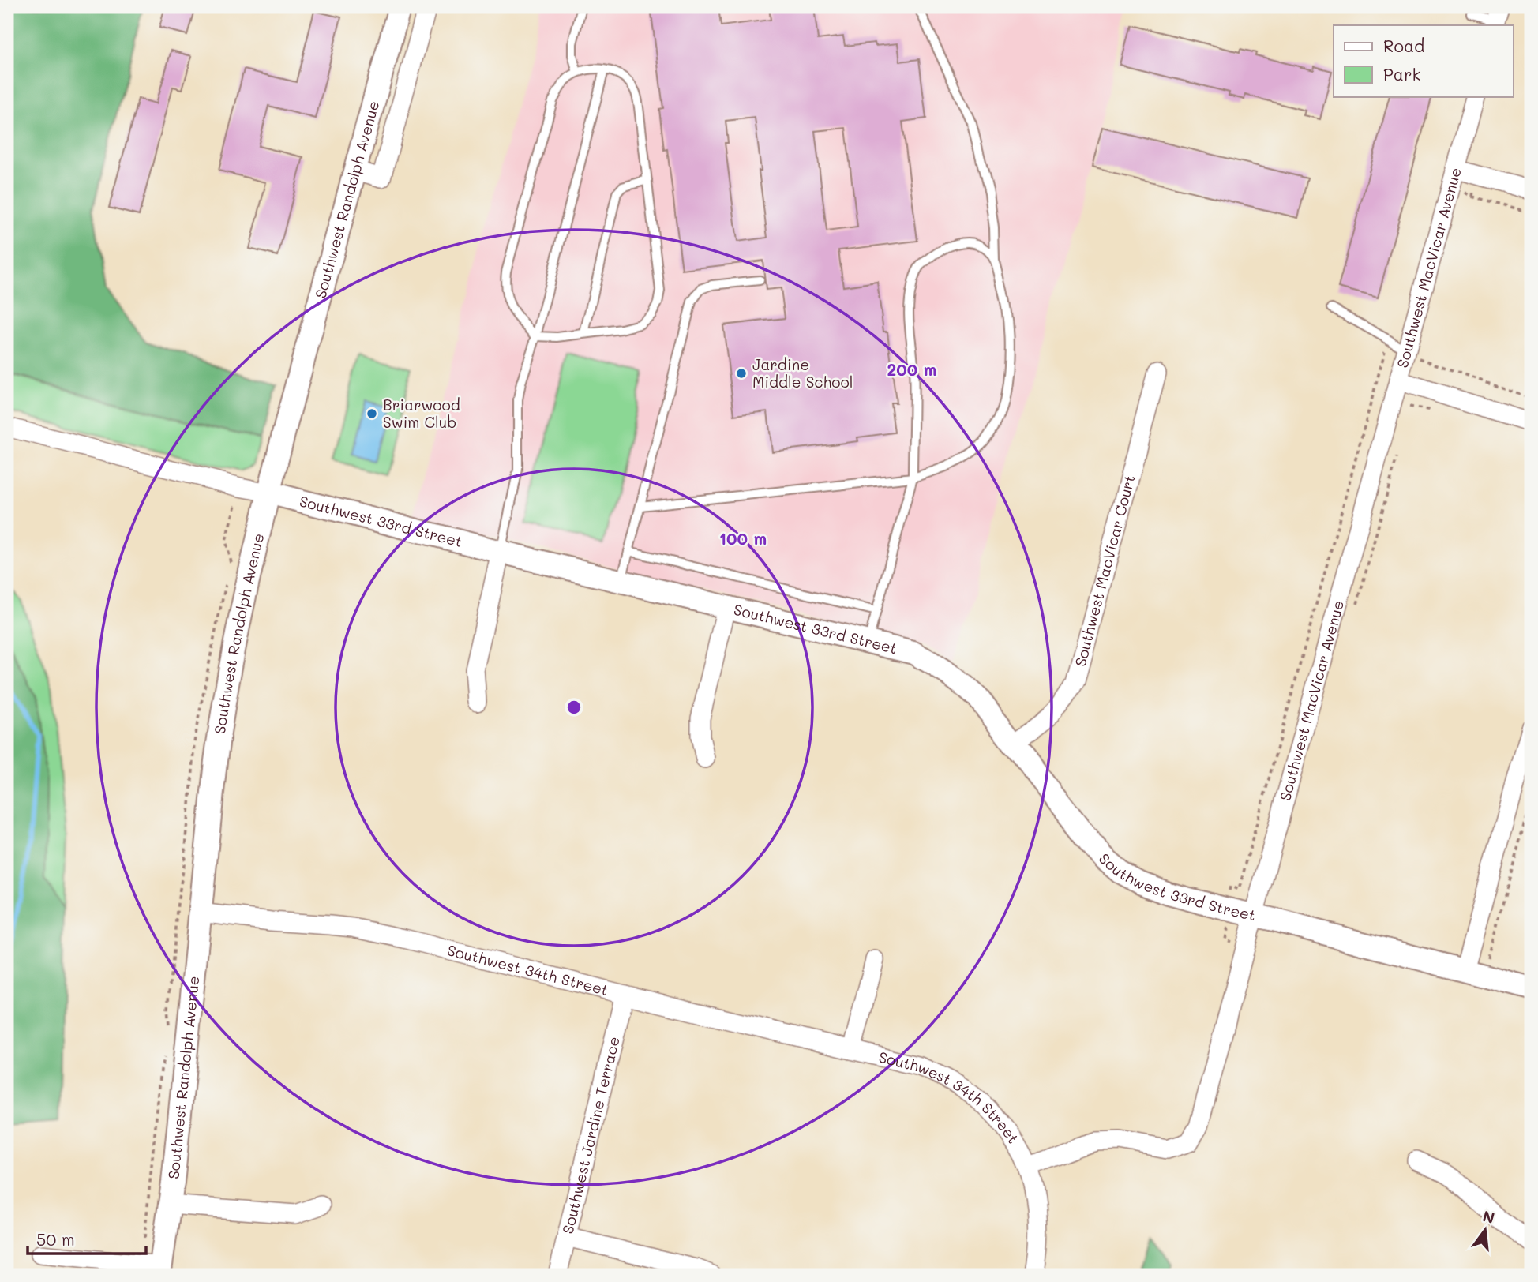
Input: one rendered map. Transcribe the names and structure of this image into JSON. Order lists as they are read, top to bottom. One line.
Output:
{"streets":{"street":["Southwest Randolph Avenue","Southwest MacVicar Avenue","Southwest 33rd Street","Southwest MacVicar Court","Southwest 34th Street","Southwest Jardine Terrace"]},"crossings":[["Southwest Randolph Avenue","Southwest 33rd Street"],["Southwest Randolph Avenue","Southwest 34th Street"],["Southwest MacVicar Avenue","Southwest 33rd Street"],["Southwest MacVicar Avenue","Southwest 34th Street"],["Southwest 33rd Street","Southwest MacVicar Court"],["Southwest 34th Street","Southwest Jardine Terrace"]],"places":["Jardine Middle School","Briarwood Swim Club"],"legend":["Road","Park"],"scale_bar":"50 m","north":"top","rings":["200 m","100 m"]}
